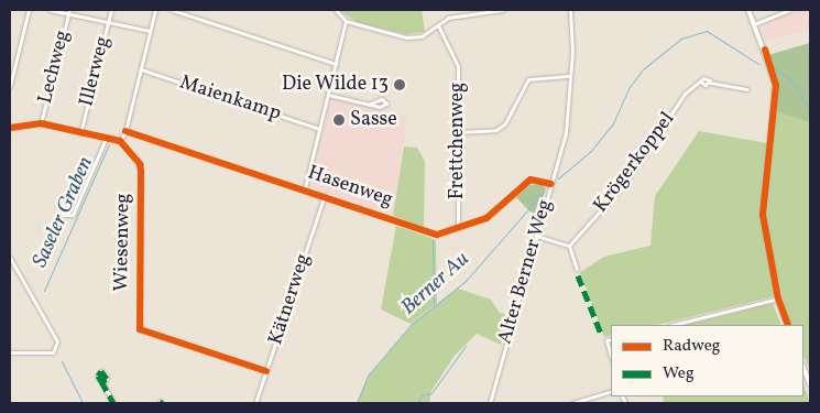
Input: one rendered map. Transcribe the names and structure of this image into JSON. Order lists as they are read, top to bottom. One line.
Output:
{"streets":{"street":["Lechweg","Illerweg","Maienkamp","Frettchenweg","Krögerkoppel","Hasenweg","Wiesenweg","Alter Berner Weg","Kätnerweg"]},"crossings":[["Frettchenweg","Hasenweg"],["Hasenweg","Alter Berner Weg"],["Hasenweg","Kätnerweg"],["Wiesenweg","Kätnerweg"]],"water":["Saseler Graben","Berner Au"],"places":["Die Wilde 13","Sasse"],"legend":["Radweg","Weg"]}
